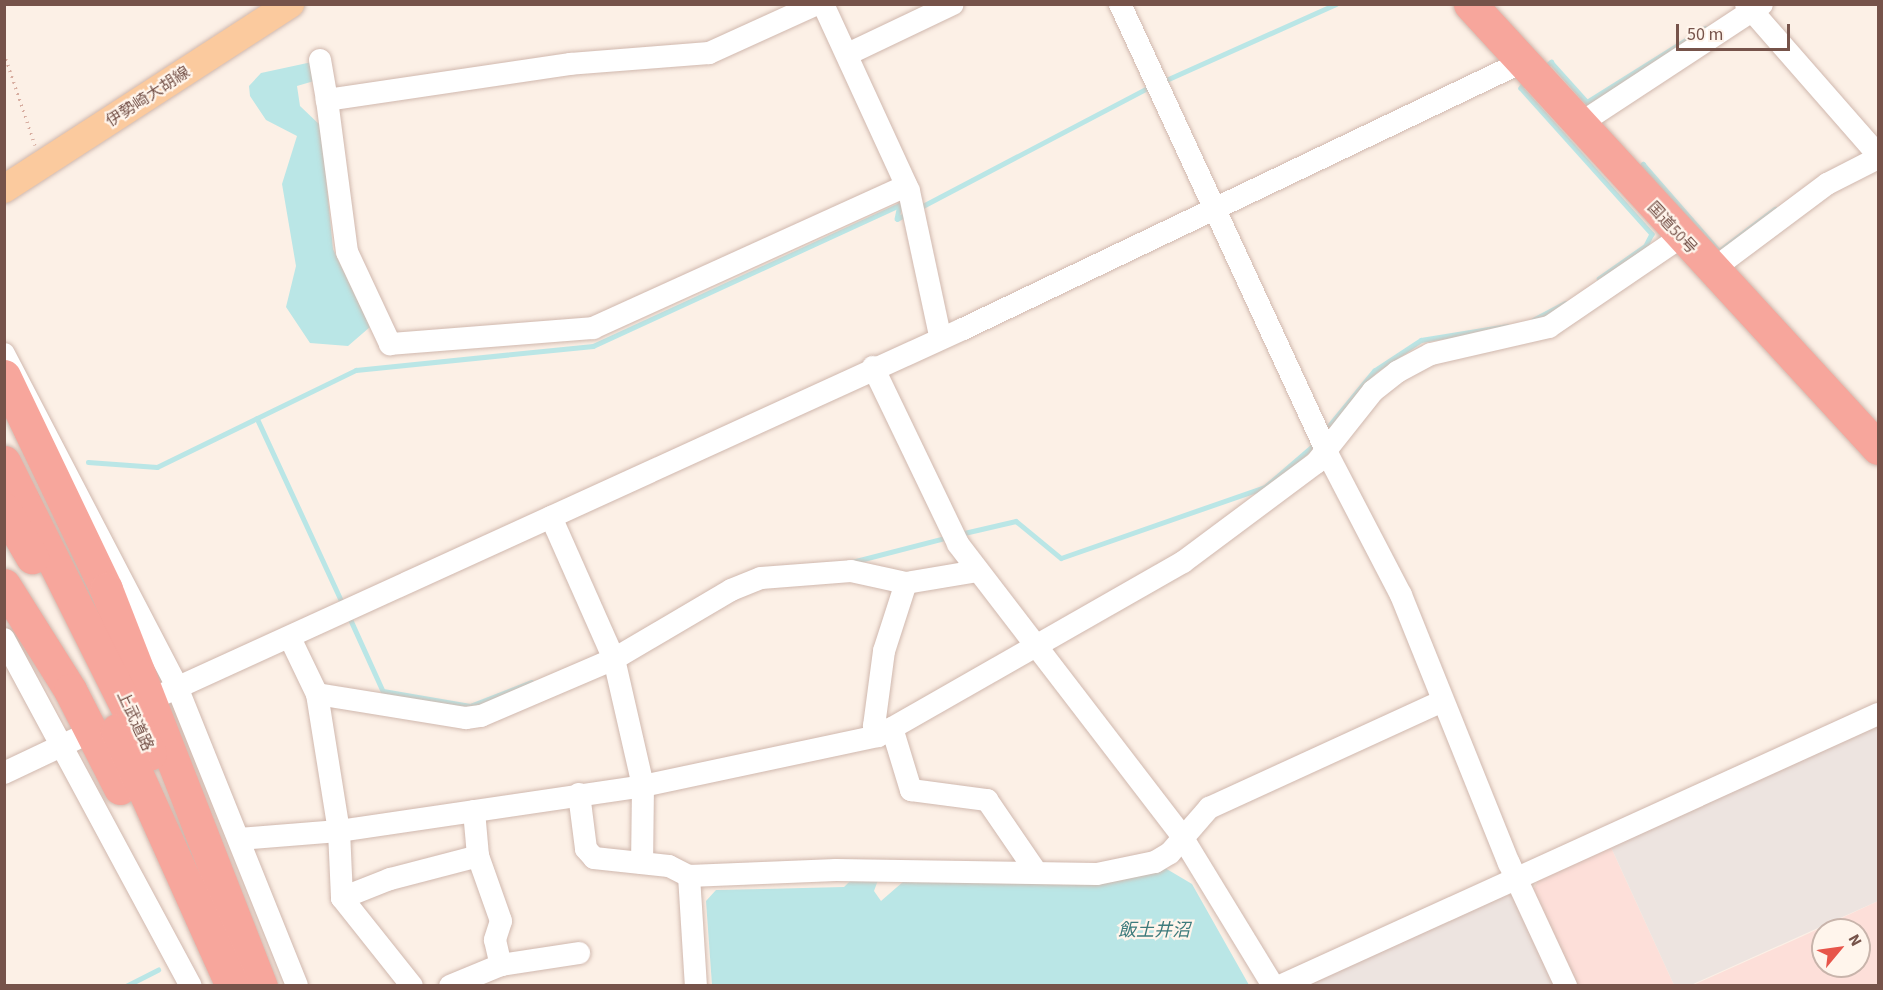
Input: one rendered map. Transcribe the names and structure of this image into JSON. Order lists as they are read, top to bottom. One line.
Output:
{"streets":{"highway":["国道50号","上武道路"],"main road":["伊勢崎大胡線"]},"water":["飯土井沼"],"scale_bar":"50 m","north":"top right"}
